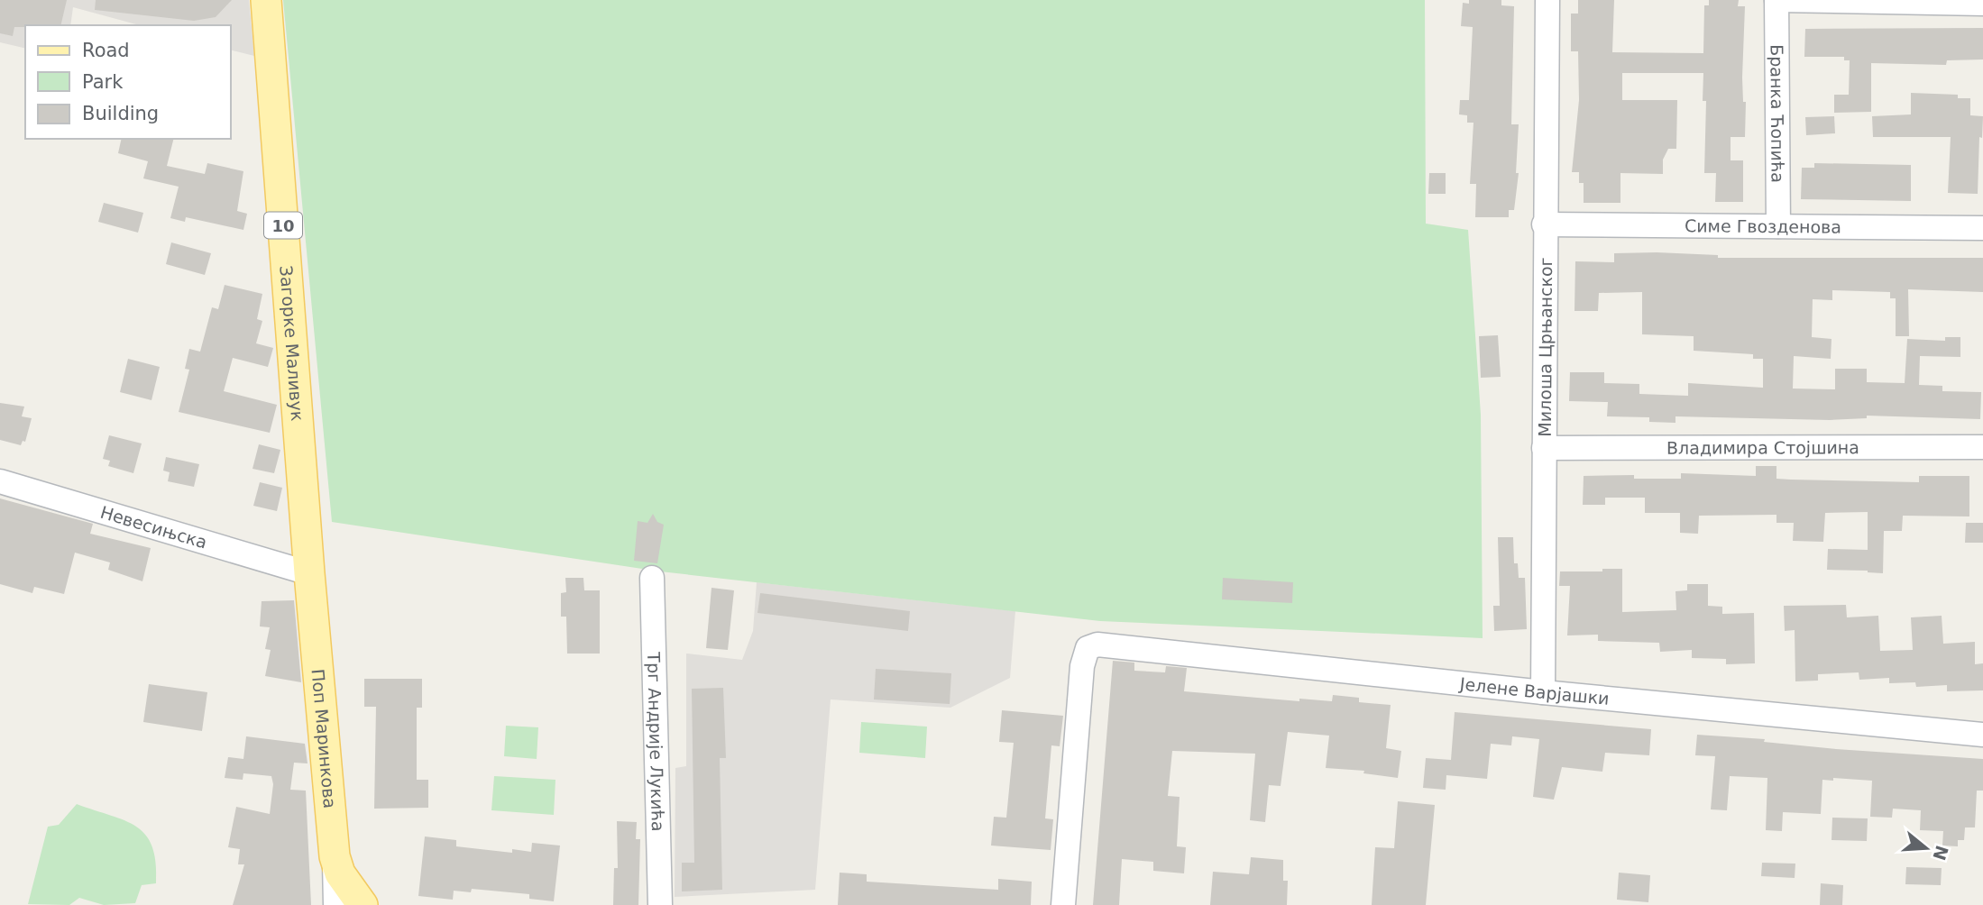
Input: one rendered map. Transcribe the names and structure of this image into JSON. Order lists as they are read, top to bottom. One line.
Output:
{"streets":{"main road":["10","Загорке Маливук","Поп Маринкова"],"street":["Бранка Ћопића","Симе Гвозденова","Милоша Црњанског","Владимира Стојшина","Невесињска","Јелене Варјашки","Трг Андрије Лукића"]},"crossings":[["Бранка Ћопића","Симе Гвозденова"],["10","Поп Маринкова"],["Симе Гвозденова","Милоша Црњанског"],["Загорке Маливук","Невесињска"],["Загорке Маливук","Поп Маринкова"],["Милоша Црњанског","Владимира Стојшина"],["Милоша Црњанског","Јелене Варјашки"],["Невесињска","Поп Маринкова"]],"legend":["Road","Park","Building"],"north":"right"}
